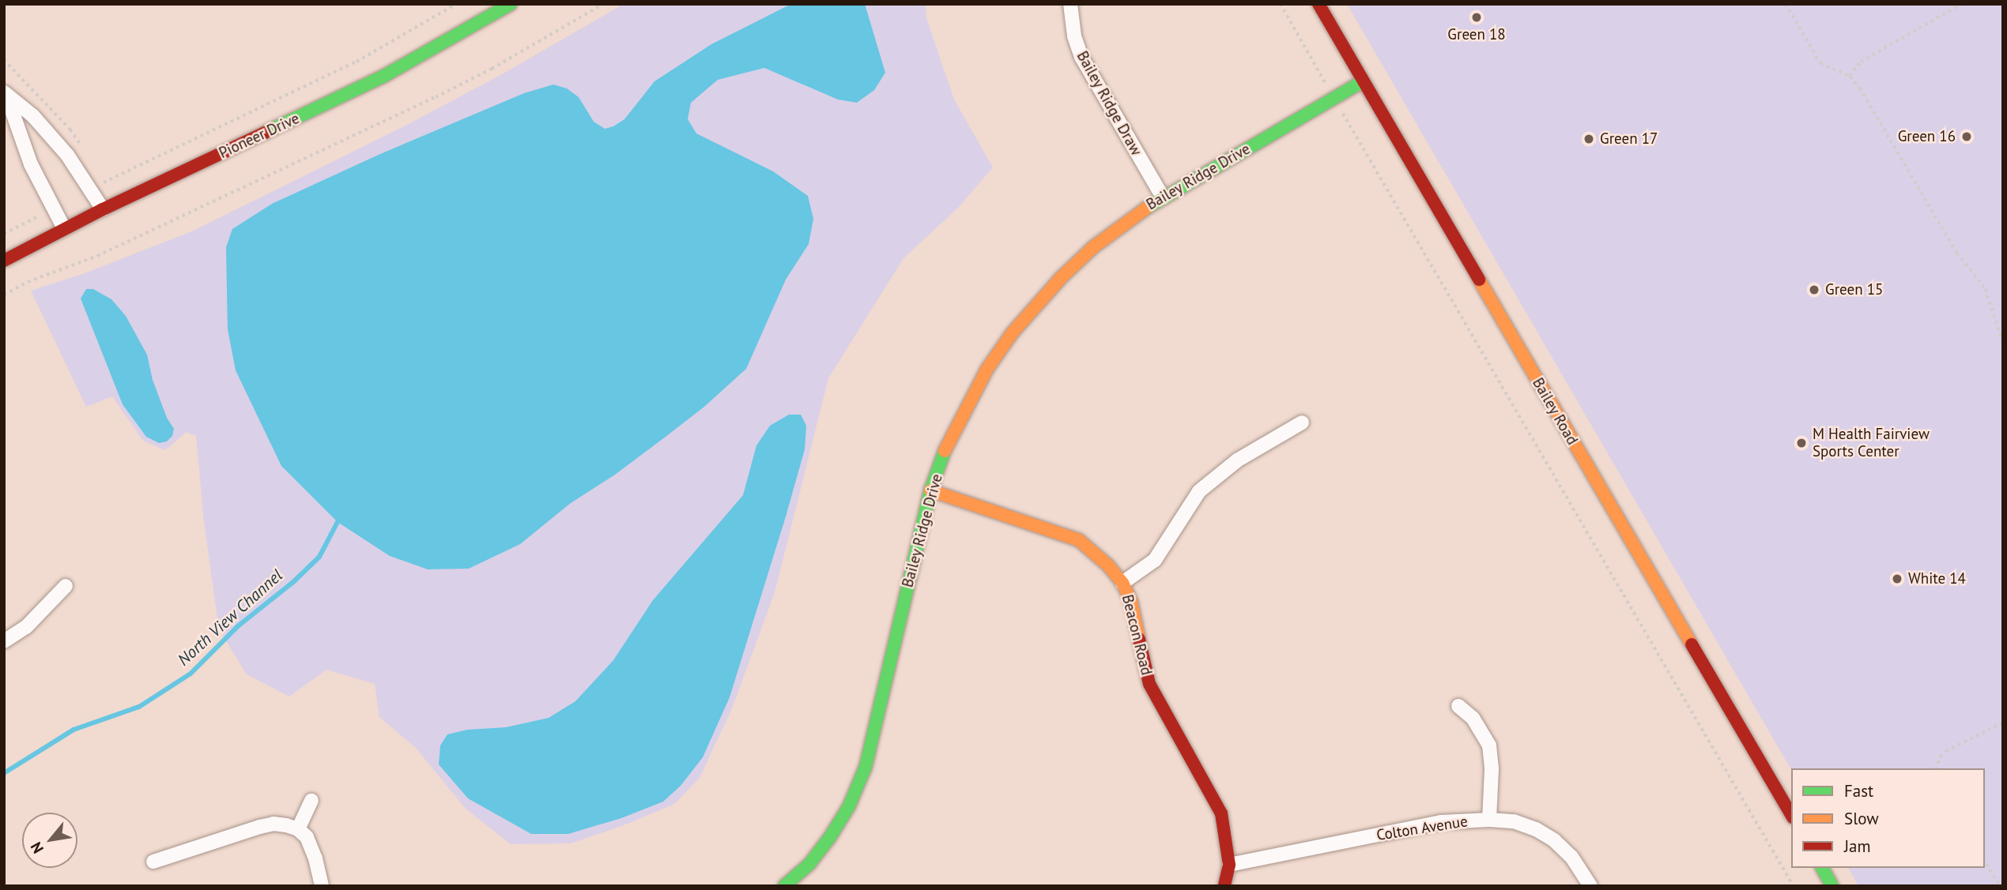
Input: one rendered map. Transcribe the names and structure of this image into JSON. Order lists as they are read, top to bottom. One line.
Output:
{"streets":{"street":["Bailey Ridge Draw","Pioneer Drive","Bailey Ridge Drive","Bailey Road","Beacon Road","Colton Avenue"]},"crossings":[["Bailey Ridge Draw","Bailey Ridge Drive"],["Bailey Ridge Drive","Bailey Road"],["Bailey Ridge Drive","Beacon Road"],["Beacon Road","Colton Avenue"]],"water":["North View Channel"],"places":["Green 18","Green 16","Green 17","Green 15","M Health Fairview Sports Center","White 14"],"legend":["Fast","Slow","Jam"],"north":"bottom left"}
